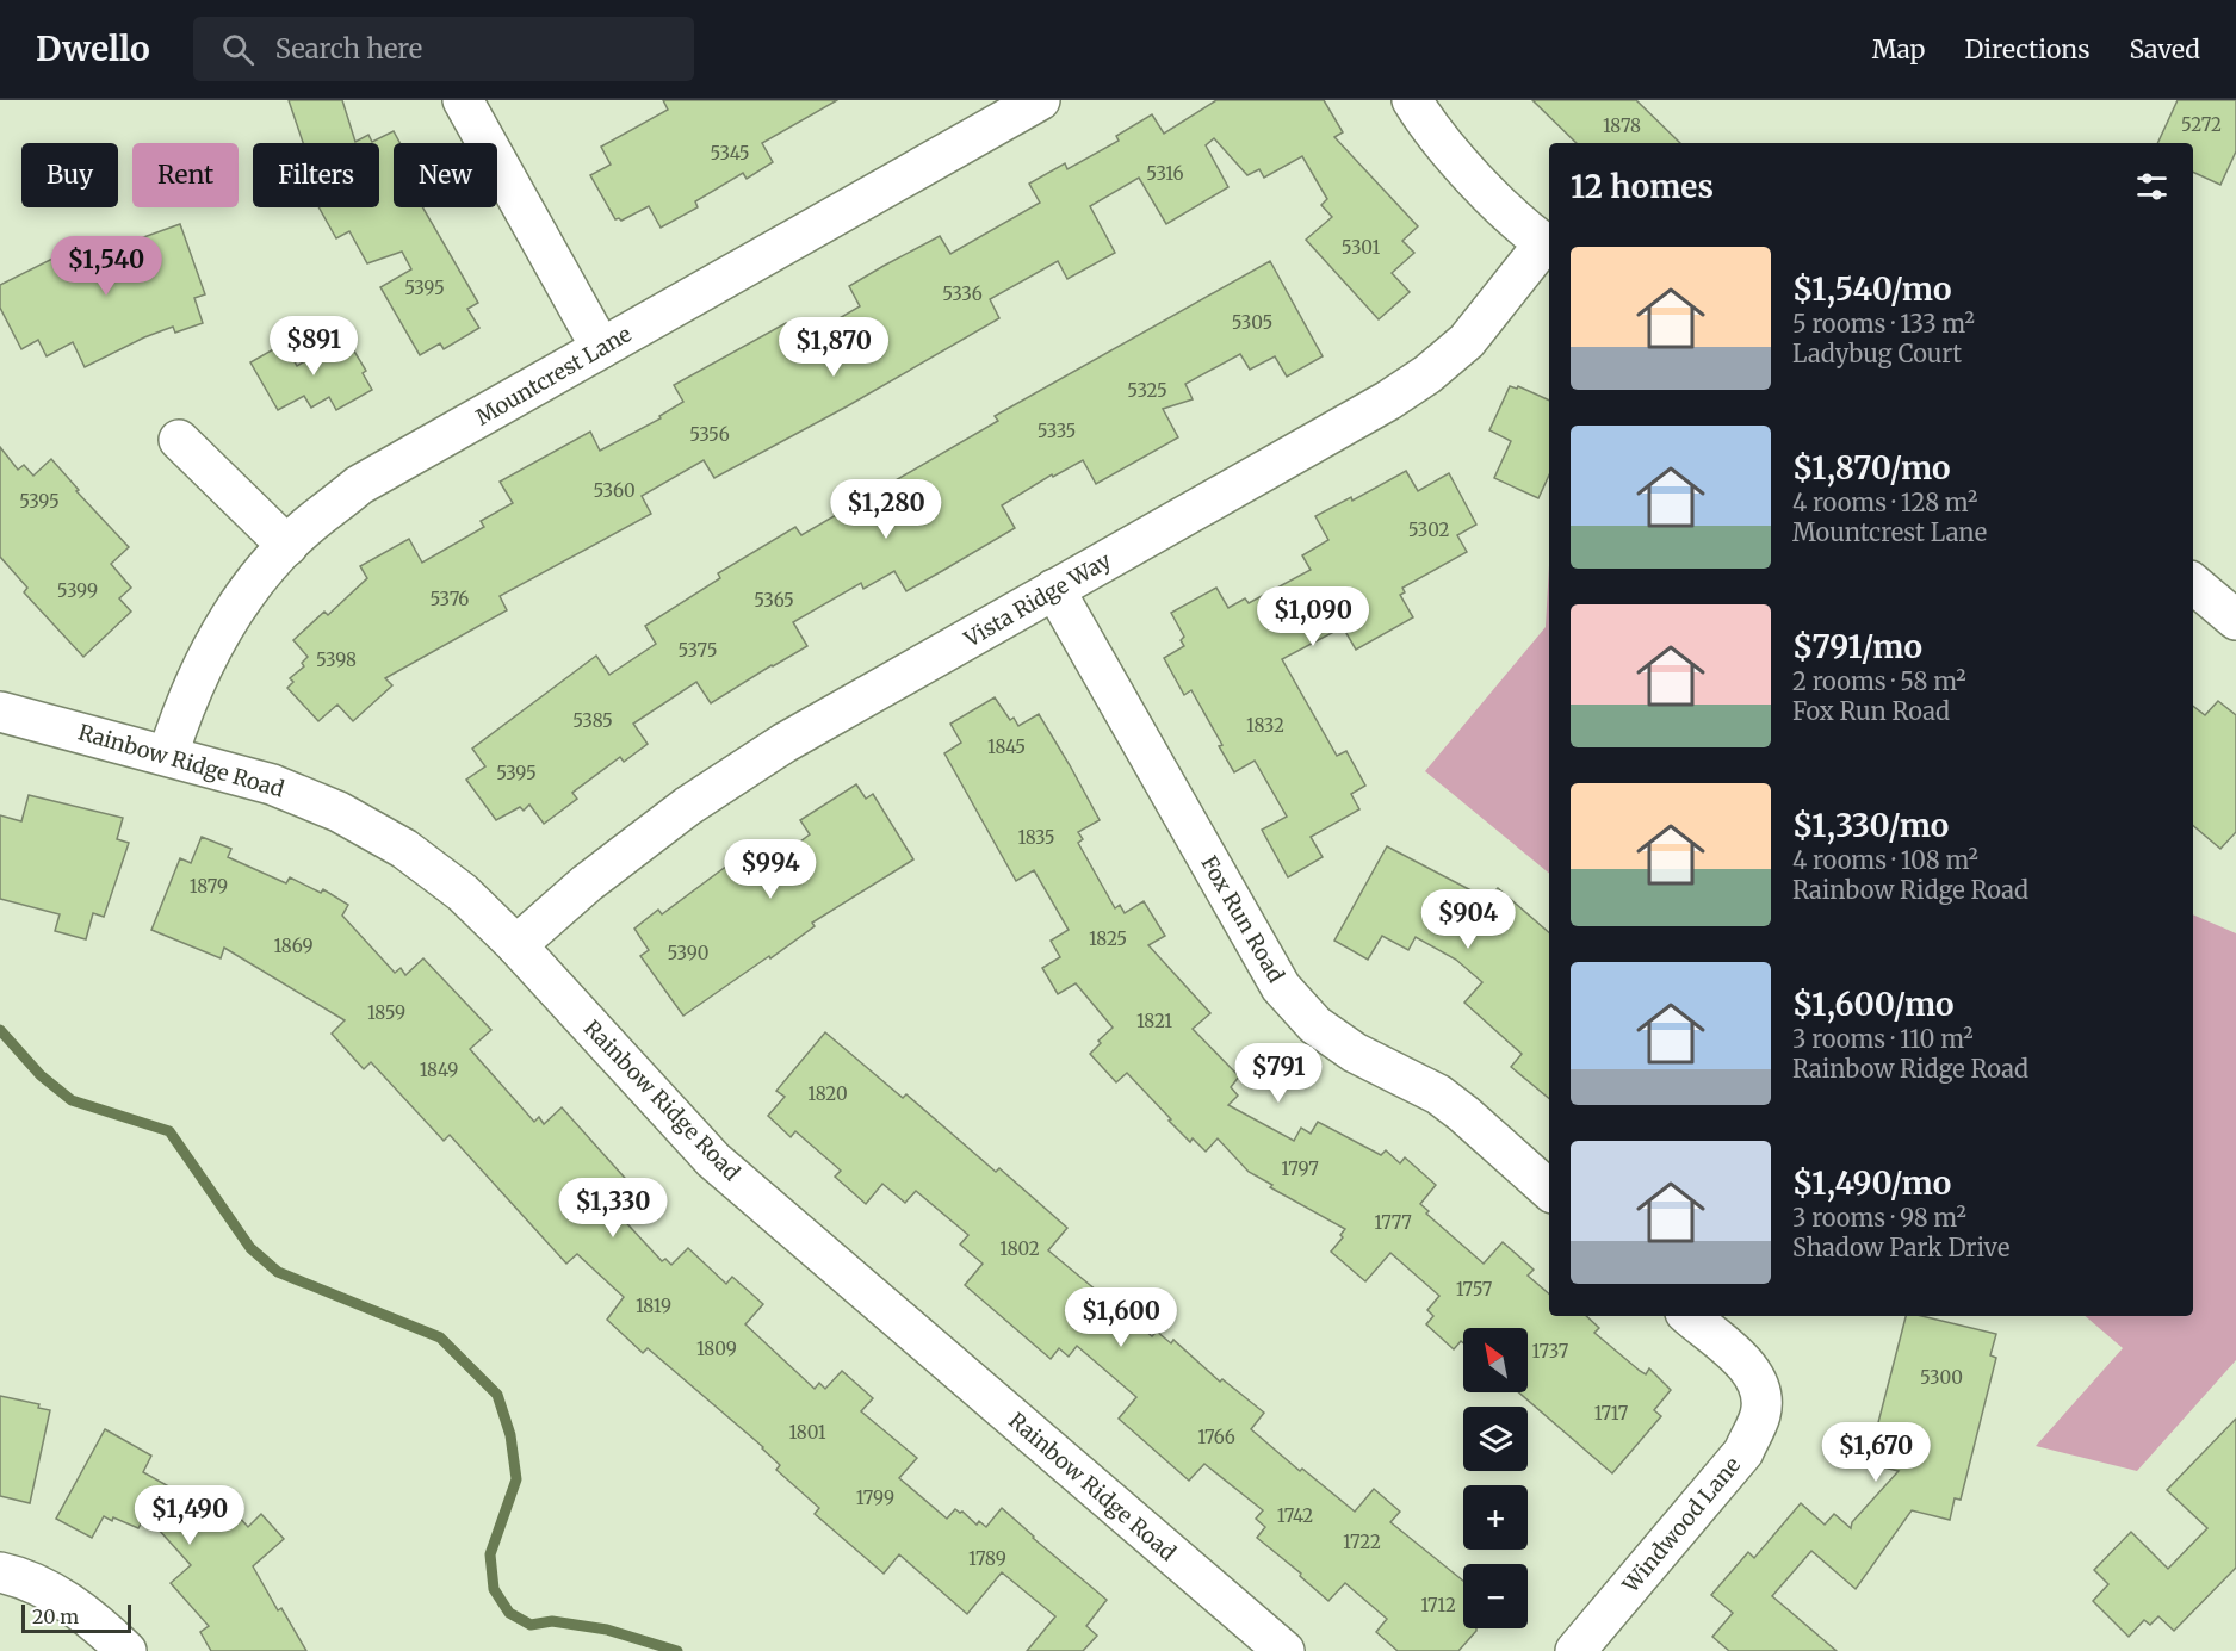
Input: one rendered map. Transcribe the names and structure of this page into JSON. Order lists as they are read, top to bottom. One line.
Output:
{"streets":{"street":["Mountcrest Lane","Vista Ridge Way","Rainbow Ridge Road","Fox Run Road","Windwood Lane"]},"crossings":[["Mountcrest Lane","Rainbow Ridge Road"],["Vista Ridge Way","Rainbow Ridge Road"],["Vista Ridge Way","Fox Run Road"]],"house_numbers":["5272","1878","5345","5316","5301","5395","5336","5305","5325","5335","5356","5360","5395","5302","5399","5376","5365","5375","5398","5385","1832","1845","5395","1835","1879","1825","1869","5390","1859","1821","1849","1820","1797","1777","1802","1757","1819","1809","1737","5300","1717","1801","1766","1799","1742","1722","1789","1712"],"scale_bar":"20 m","north":"top left","page":{"header":"Dwello","search":"Search here","nav":["Map","Directions","Saved"],"chip":["Buy","Rent","Filters","New"],"heading":"12 homes","list":[{"name":"$1,540/mo","note":"5 rooms · 133 m² · Ladybug Court"},{"name":"$1,870/mo","note":"4 rooms · 128 m² · Mountcrest Lane"},{"name":"$791/mo","note":"2 rooms · 58 m² · Fox Run Road"},{"name":"$1,330/mo","note":"4 rooms · 108 m² · Rainbow Ridge Road"},{"name":"$1,600/mo","note":"3 rooms · 110 m² · Rainbow Ridge Road"},{"name":"$1,490/mo","note":"3 rooms · 98 m² · Shadow Park Drive"}],"price":["$1,540","$891","$1,870","$1,280","$1,090","$994","$904","$791","$1,330","$1,600","$1,670","$1,490"],"map_buttons":["+","−"],"scale":"20 m"}}
